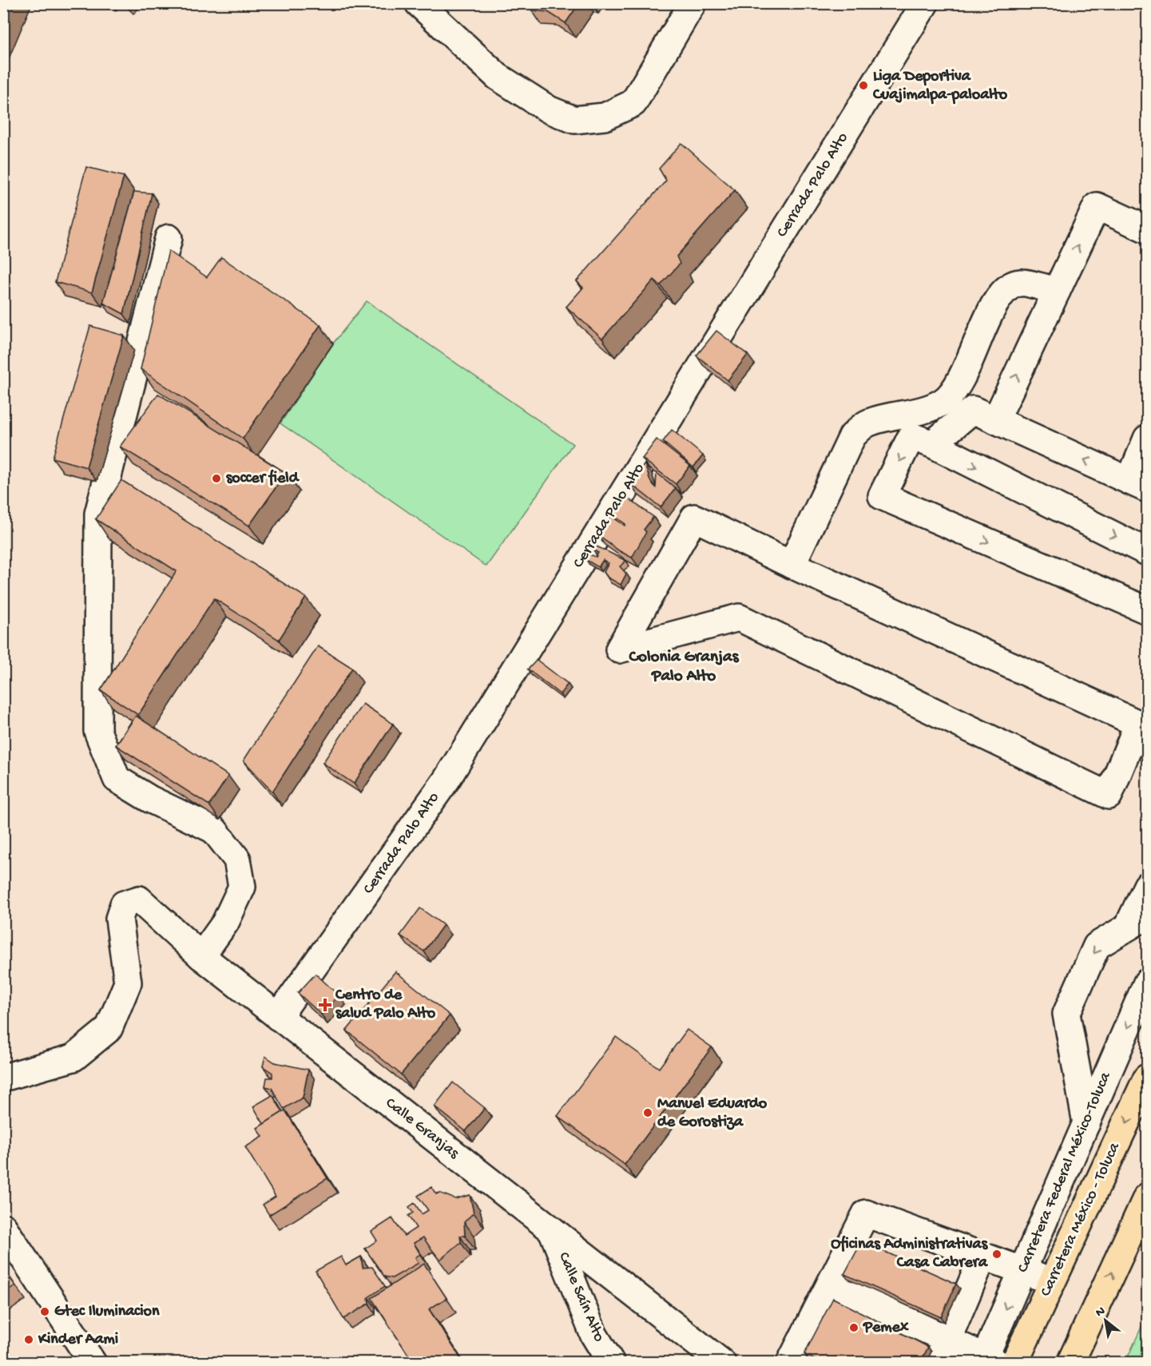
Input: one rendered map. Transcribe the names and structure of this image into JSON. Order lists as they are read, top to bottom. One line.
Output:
{"streets":{"main road":["Carretera México - Toluca"],"street":["Cerrada Palo Alto","Calle Granjas","Carretera Federal México-Toluca","Calle Saín Alto"]},"crossings":[["Cerrada Palo Alto","Calle Granjas"],["Calle Granjas","Calle Saín Alto"]],"districts":["Colonia Granjas Palo Alto"],"places":{"other":["Liga Deportiva Cuajimalpa-paloalto","soccer field","Manuel Eduardo de Gorostiza","Oficinas Administrativas Casa Cabrera","Gtec Iluminacion","Pemex","Kinder Aami"],"health":["Centro de salud Palo Alto"]},"north":"top left"}
